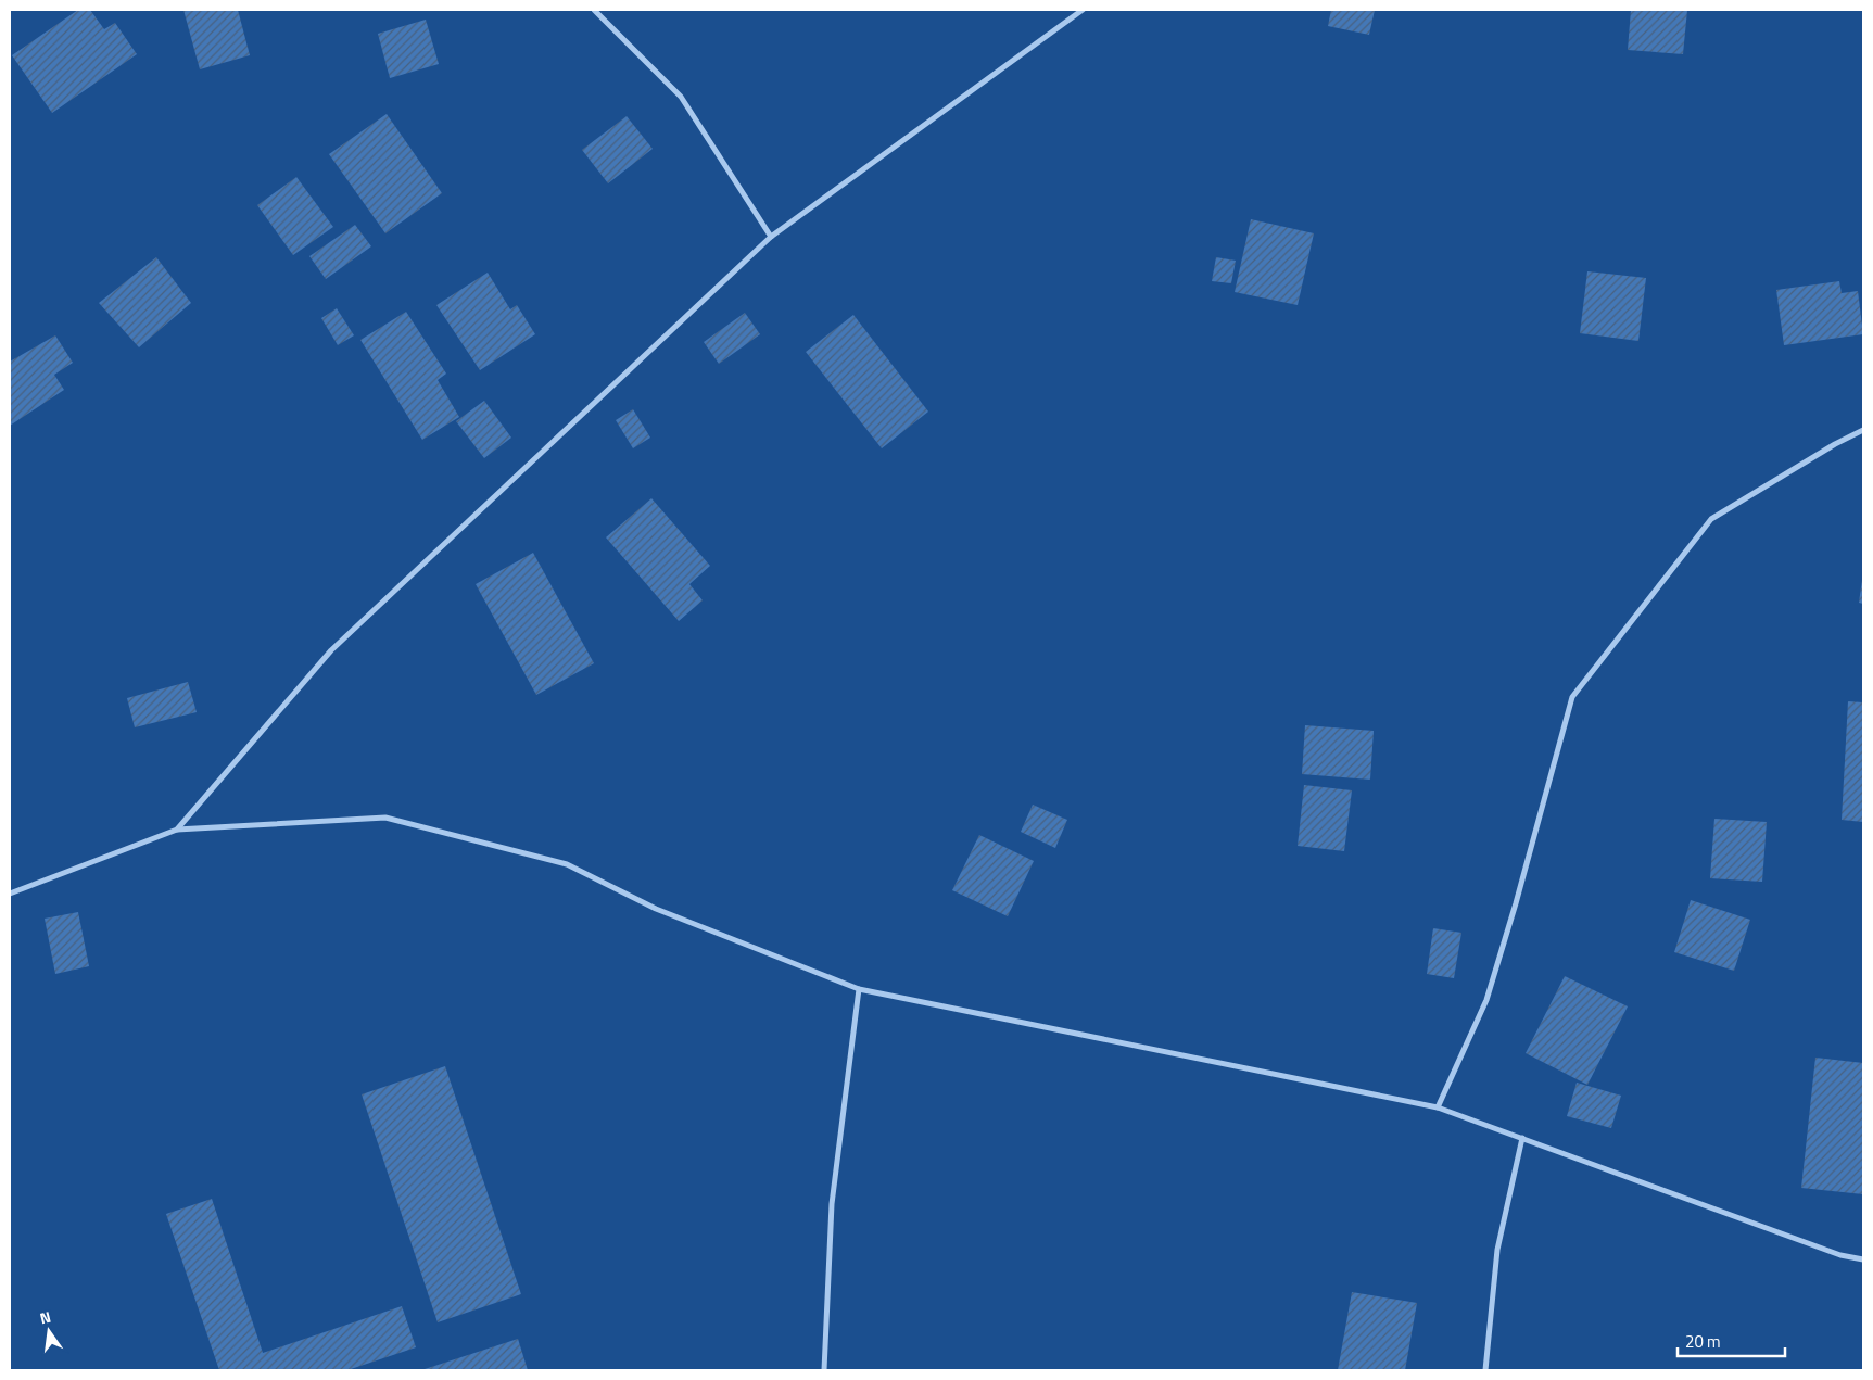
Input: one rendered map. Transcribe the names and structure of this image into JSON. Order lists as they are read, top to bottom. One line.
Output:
{"scale_bar":"20 m","north":"top"}
